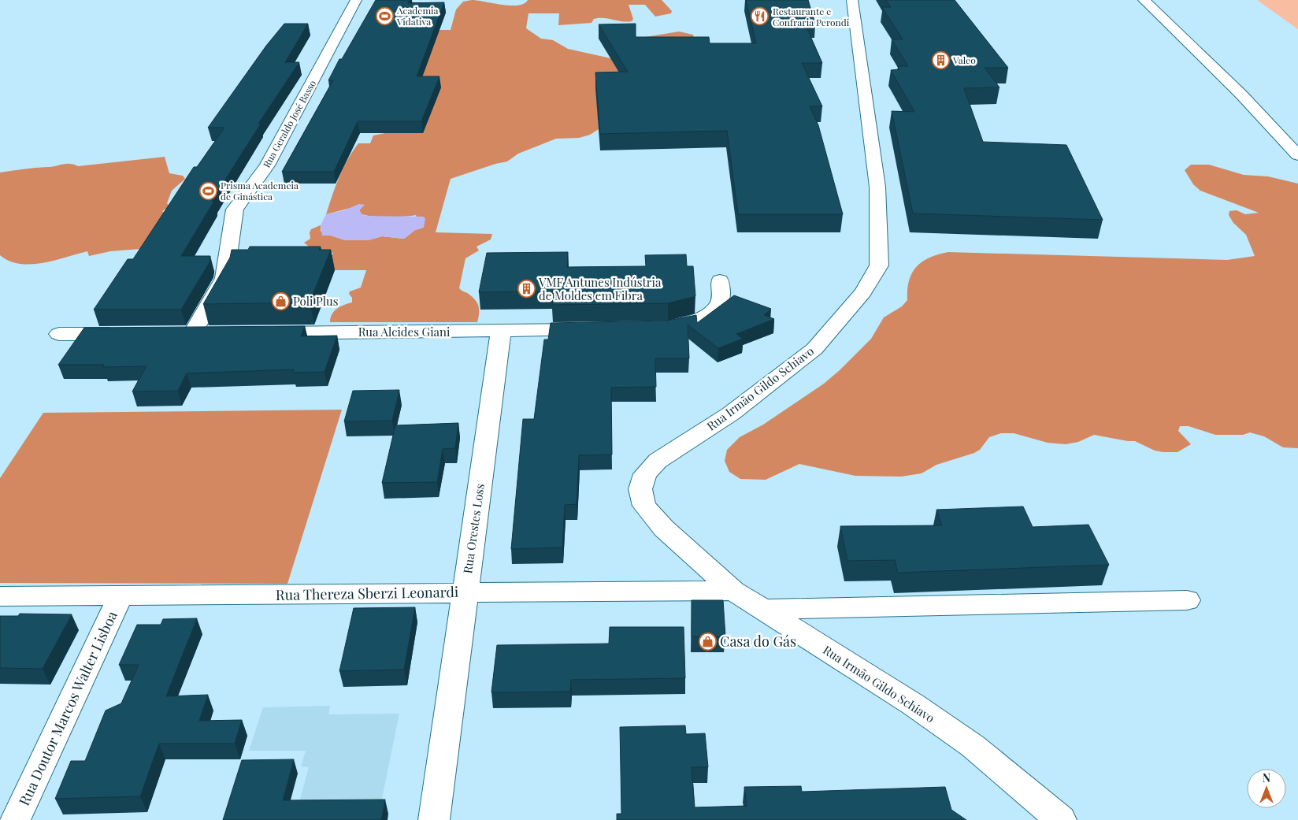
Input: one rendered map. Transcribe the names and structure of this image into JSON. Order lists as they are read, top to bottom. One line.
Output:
{"streets":{"street":["Rua Geraldo José Basso","Rua Alcides Giani","Rua Irmão Gildo Schiavo","Rua Orestes Loss","Rua Thereza Sberzi Leonardi","Rua Doutor Marcos Walter Lisboa"]},"crossings":[["Rua Alcides Giani","Rua Orestes Loss"],["Rua Irmão Gildo Schiavo","Rua Thereza Sberzi Leonardi"],["Rua Orestes Loss","Rua Thereza Sberzi Leonardi"],["Rua Thereza Sberzi Leonardi","Rua Doutor Marcos Walter Lisboa"]],"places":{"sports":["Academia Vidativa","Prisma Academeia de Ginástica"],"restaurant":["Restaurante e Confraria Perondi"],"building":["Valeo","VMF Antunes Indústria de Moldes em Fibra"],"shop":["Poli Plus","Casa do Gás"]},"north":"top"}
